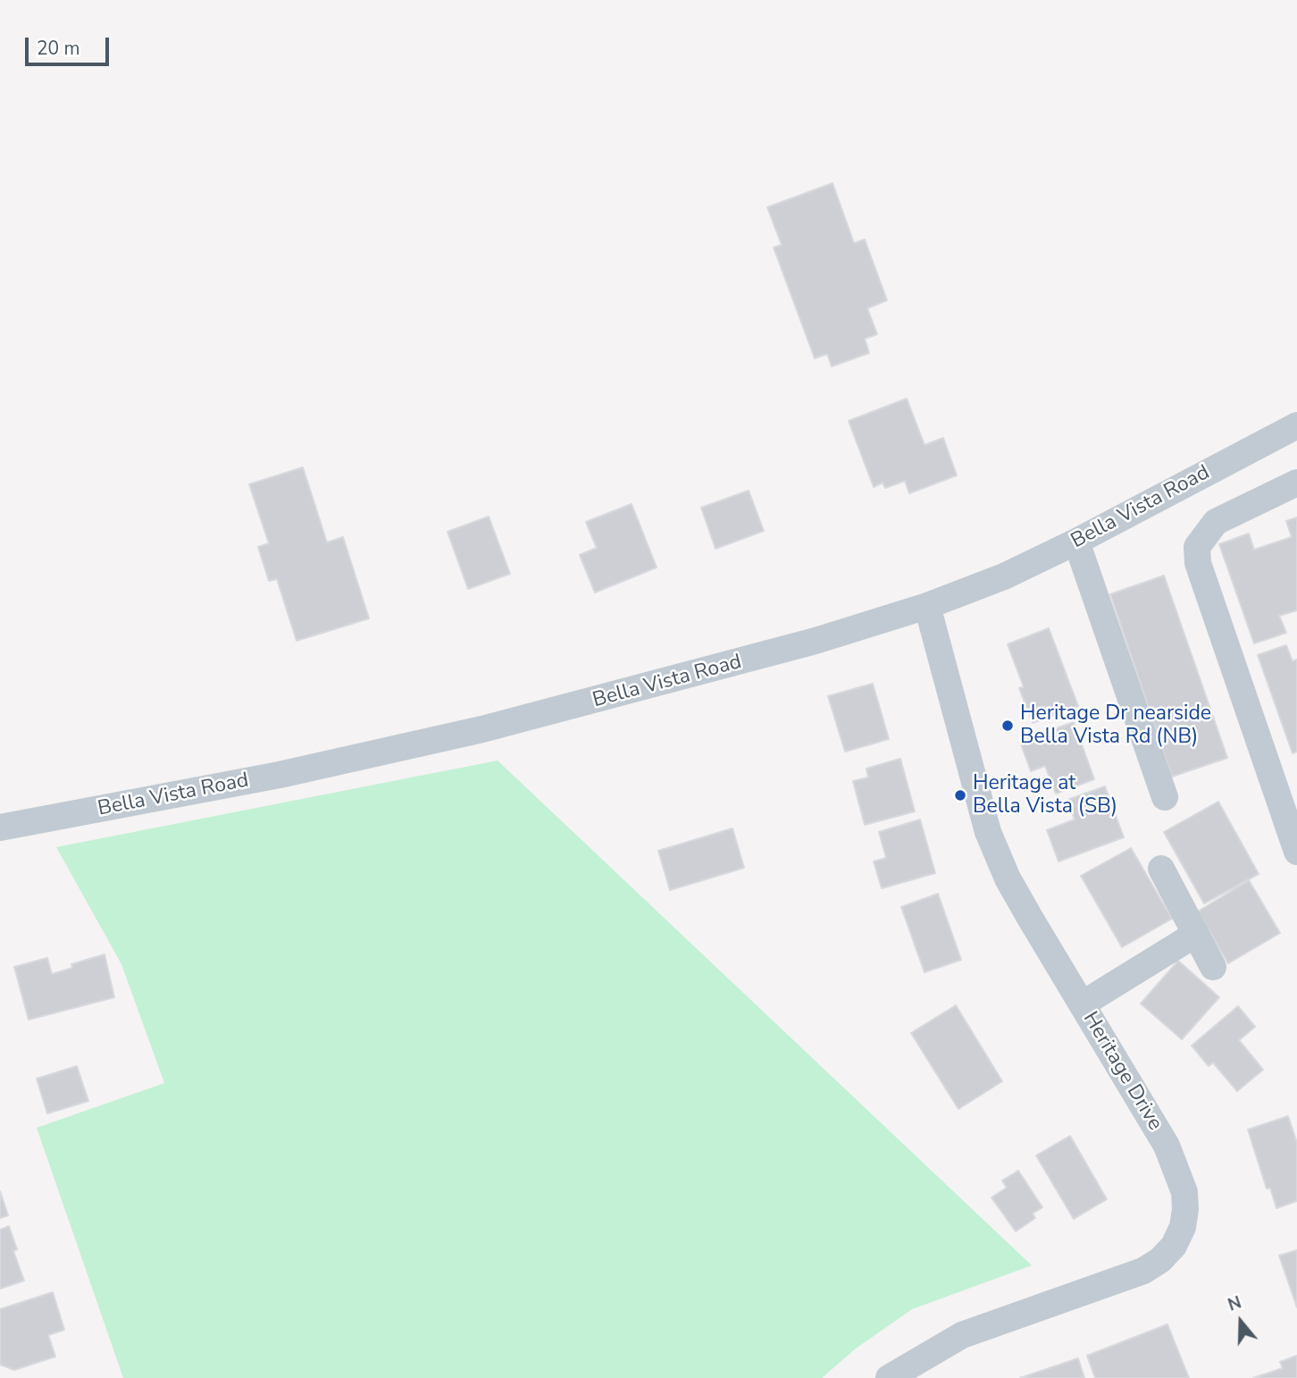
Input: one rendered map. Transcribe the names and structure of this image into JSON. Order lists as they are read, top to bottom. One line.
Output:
{"streets":{"street":["Bella Vista Road","Heritage Drive"]},"crossings":[["Bella Vista Road","Heritage Drive"]],"places":["Heritage Dr nearside Bella Vista Rd (NB)","Heritage at Bella Vista (SB)"],"scale_bar":"20 m","north":"top"}
